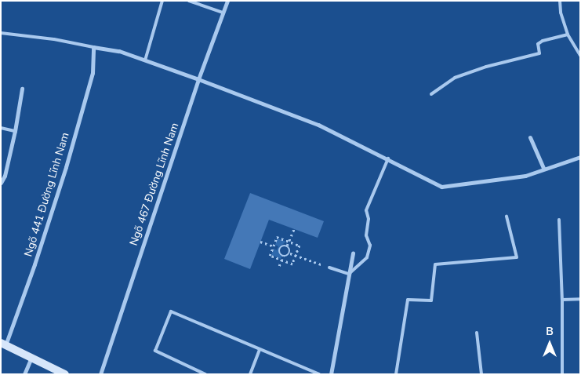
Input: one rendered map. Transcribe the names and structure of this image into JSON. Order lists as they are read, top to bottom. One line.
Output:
{"streets":{"street":["Ngõ 467 Đường Lĩnh Nam","Ngõ 441 Đường Lĩnh Nam"]},"north":"top"}
